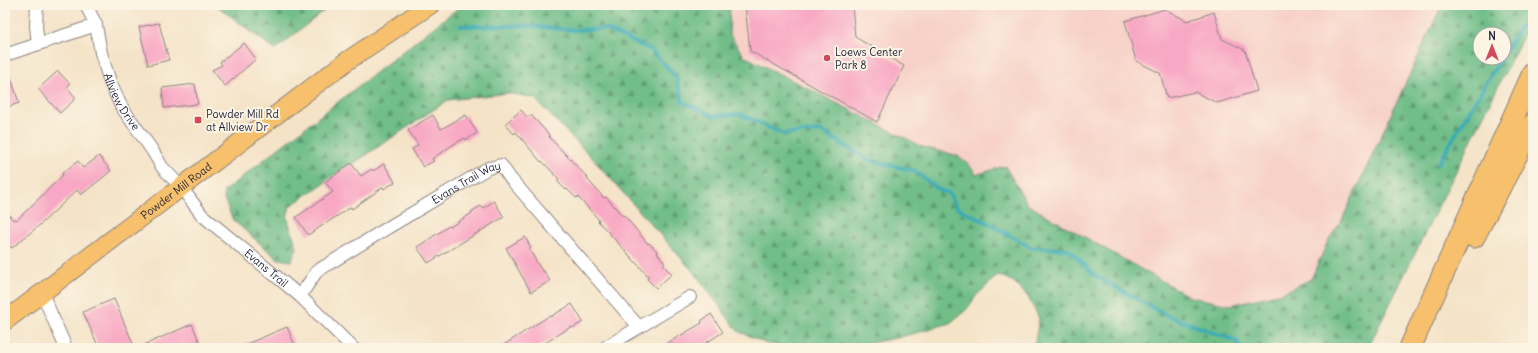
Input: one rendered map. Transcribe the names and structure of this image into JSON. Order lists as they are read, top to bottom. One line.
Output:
{"streets":{"main road":["Powder Mill Road"],"street":["Allview Drive","Evans Trail Way","Evans Trail"]},"crossings":[["Allview Drive","Powder Mill Road"],["Allview Drive","Evans Trail"],["Evans Trail Way","Evans Trail"],["Powder Mill Road","Evans Trail"]],"places":{"other":["Loews Center Park 8"],"transit":["Powder Mill Rd at Allview Dr"]},"north":"top"}
